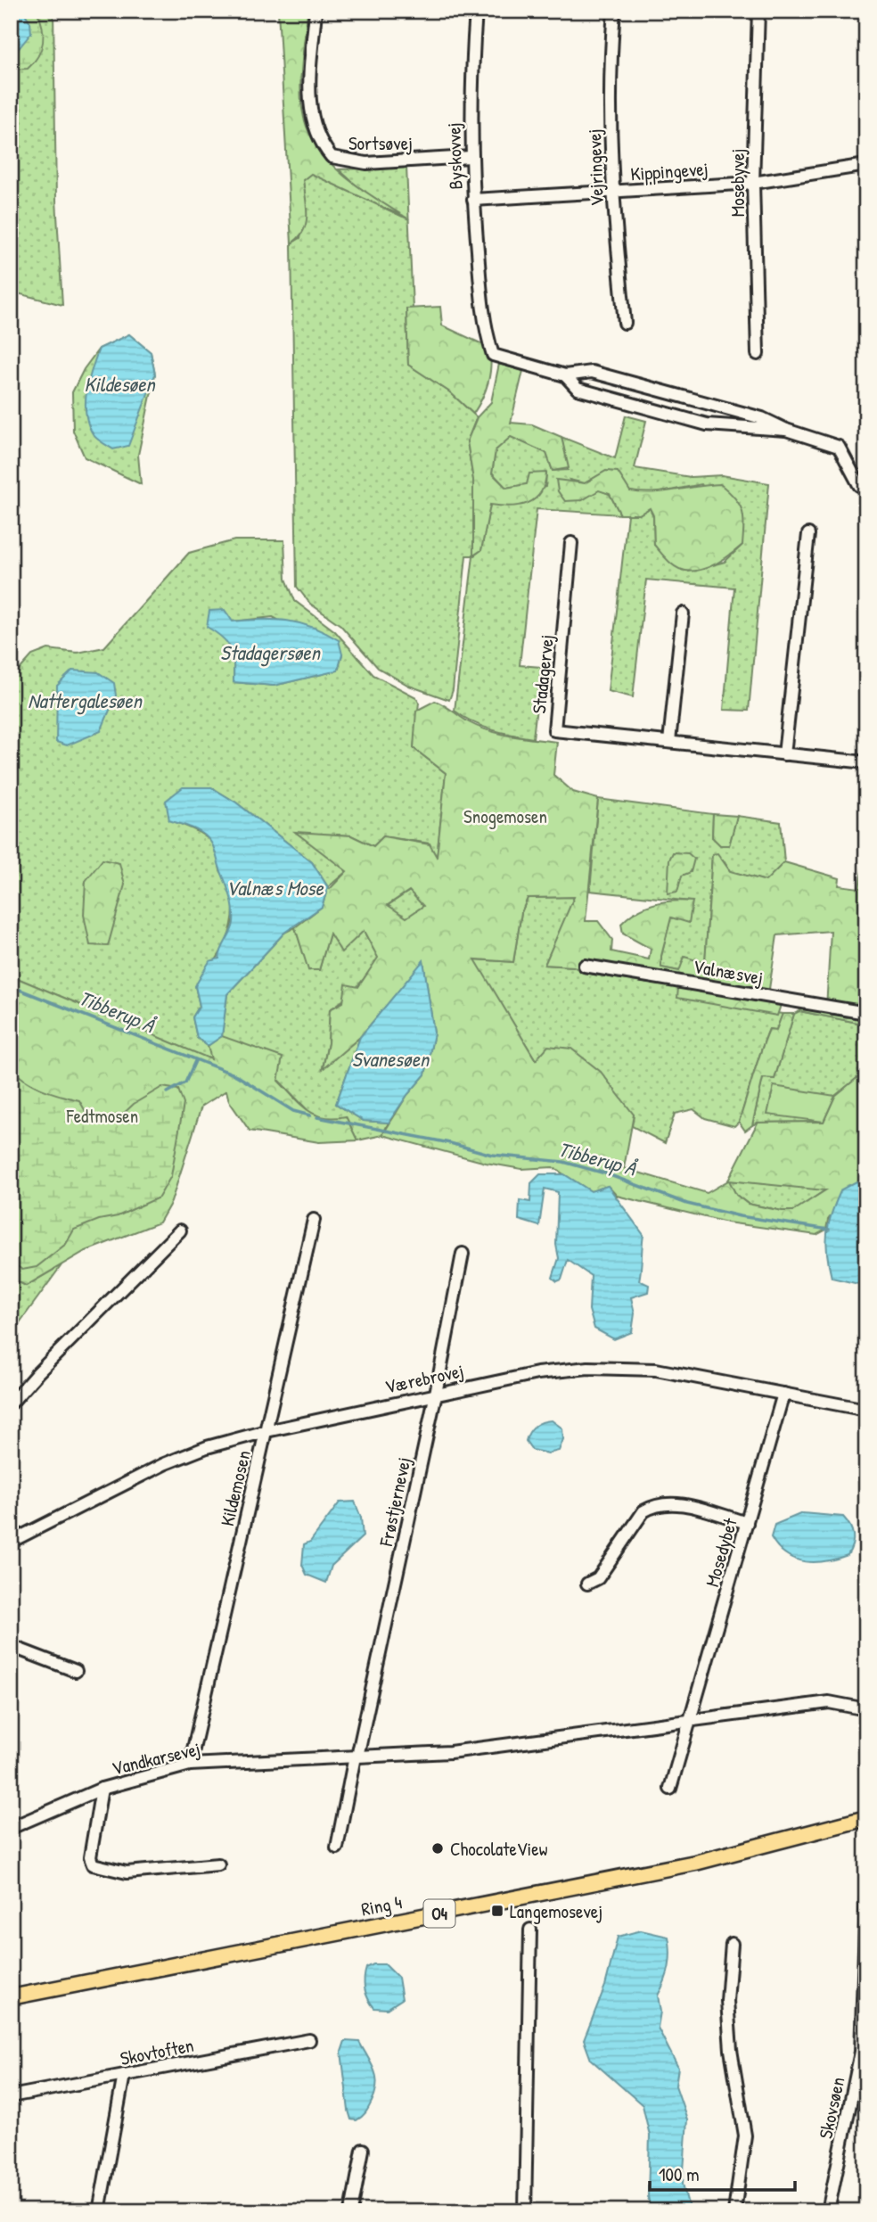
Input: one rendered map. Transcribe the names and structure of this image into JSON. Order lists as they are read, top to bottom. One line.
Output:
{"streets":{"main road":["Ring 4","O4"],"street":["Sortsøvej","Byskovvej","Vejringevej","Kippingevej","Mosebyvej","Stadagervej","Valnæsvej","Værebrovej","Kildemosen","Frøstjernevej","Mosedybet","Vandkarsevej","Skovtoften","Skovsøen"]},"crossings":[["Sortsøvej","Byskovvej"],["Byskovvej","Kippingevej"],["Vejringevej","Kippingevej"],["Kippingevej","Mosebyvej"],["Værebrovej","Kildemosen"],["Værebrovej","Frøstjernevej"],["Værebrovej","Mosedybet"],["Kildemosen","Vandkarsevej"],["Frøstjernevej","Vandkarsevej"],["Mosedybet","Vandkarsevej"]],"water":["Kildesøen","Stadagersøen","Nattergalesøen","Valnæs Mose","Tibberup Å","Svanesøen"],"parks":["Snogemosen","Fedtmosen"],"places":{"other":["ChocolateView"],"transit":["Langemosevej"]},"scale_bar":"100 m"}
